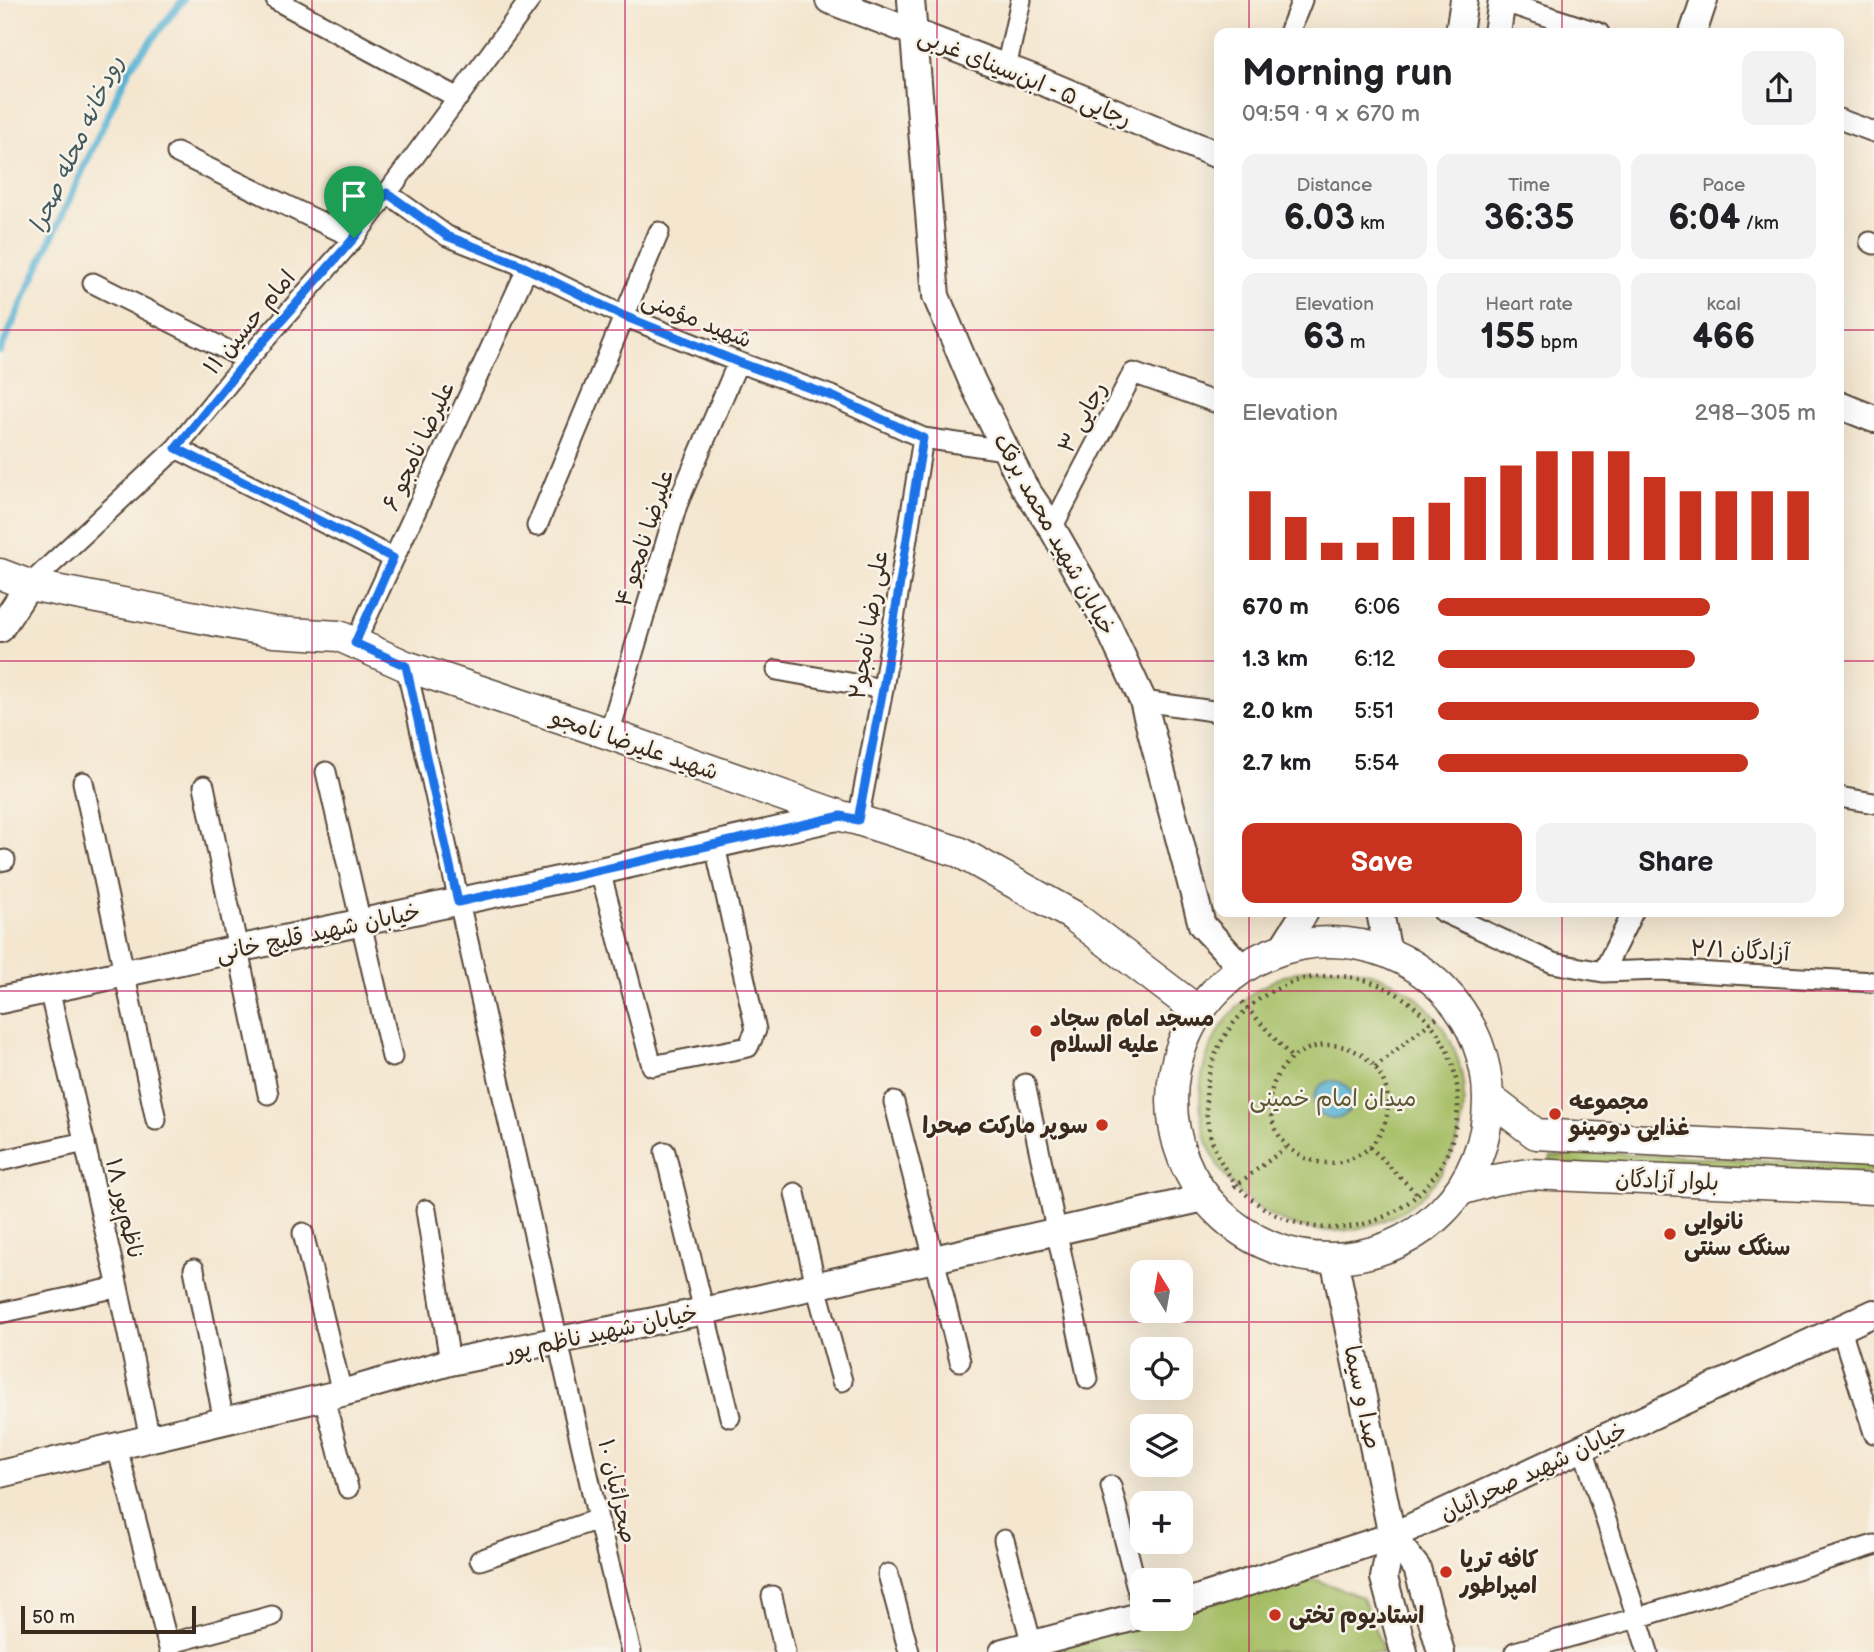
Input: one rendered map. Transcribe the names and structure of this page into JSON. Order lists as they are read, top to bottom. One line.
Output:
{"streets":{"main road":["شهید علیرضا نامجو","بلوار آزادگان"],"street":["رجایی ۵ - ابن‌سینای غربی","شهید مؤمنی","امام حسین ۱۱","رجایی ۳","علیرضا نامجو ۶","خیابان شهید محمد برفک","علیرضا نامجو ۴","علی رضا نامجو۲","خیابان شهید قلیچ خانی","آزادگان ۲/۱","ناظم‌پور ۱۸","خیابان شهید ناظم پور","صدا و سیما","خیابان شهید صحرائیان","صحرائیان ۱۰"]},"crossings":[["رجایی ۵ - ابن‌سینای غربی","خیابان شهید محمد برفک"],["شهید مؤمنی","امام حسین ۱۱"],["شهید مؤمنی","علیرضا نامجو ۶"],["شهید مؤمنی","خیابان شهید محمد برفک"],["شهید مؤمنی","علیرضا نامجو ۴"],["شهید مؤمنی","علی رضا نامجو۲"],["امام حسین ۱۱","شهید علیرضا نامجو"],["رجایی ۳","خیابان شهید محمد برفک"],["علیرضا نامجو ۶","شهید علیرضا نامجو"],["علیرضا نامجو ۴","شهید علیرضا نامجو"],["علی رضا نامجو۲","شهید علیرضا نامجو"],["علی رضا نامجو۲","خیابان شهید قلیچ خانی"],["شهید علیرضا نامجو","خیابان شهید قلیچ خانی"],["شهید علیرضا نامجو","صحرائیان ۱۰"],["خیابان شهید قلیچ خانی","ناظم‌پور ۱۸"],["خیابان شهید قلیچ خانی","صحرائیان ۱۰"],["ناظم‌پور ۱۸","خیابان شهید ناظم پور"],["خیابان شهید ناظم پور","صحرائیان ۱۰"],["صدا و سیما","خیابان شهید صحرائیان"]],"water":["رودخانه محله صحرا"],"parks":["میدان امام خمینی"],"places":["مسجد امام سجاد علیه السلام","مجموعه غذایى دومینو","سوپر مارکت صحرا","نانوایی سنگک سنتی","کافه تریا امپراطور","استادیوم تختی"],"scale_bar":"50 m","north":"top","page":{"heading":["Morning run","09:59 · 9 × 670 m"],"stats":[["Distance","6.03 km"],["Time","36:35"],["Pace","6:04 /km"],["Elevation","63 m"],["Heart rate","155 bpm"],["kcal","466"]],"chart":["Elevation","298–305 m"],"list":[{"name":"670 m","note":"6:06"},{"name":"1.3 km","note":"6:12"},{"name":"2.0 km","note":"5:51"},{"name":"2.7 km","note":"5:54"}],"buttons":["Save","Share"],"map_buttons":["+","−"],"scale":"50 m"}}
